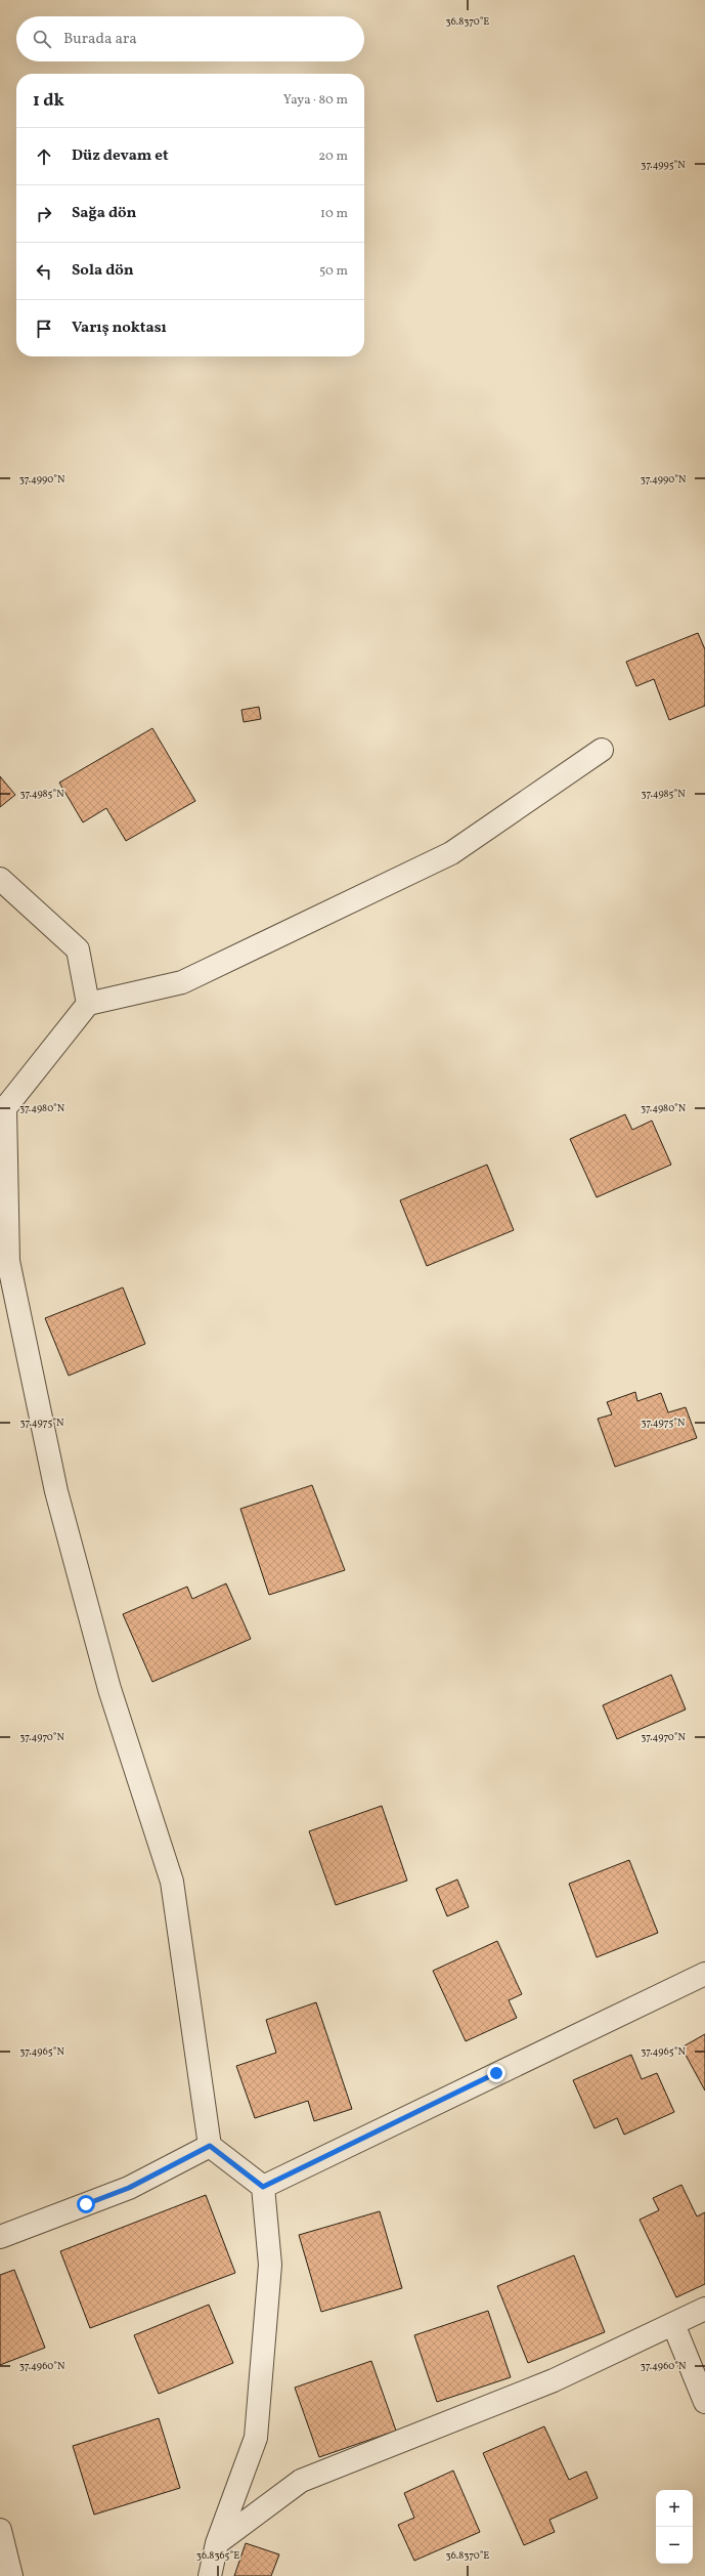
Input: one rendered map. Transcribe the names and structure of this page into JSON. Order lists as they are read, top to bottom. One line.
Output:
{"page":{"search":"Burada ara","heading":["1 dk","Yaya · 80 m"],"list":[["Düz devam et","20 m"],["Sağa dön","10 m"],["Sola dön","50 m"],"Varış noktası"],"map_buttons":["+","−"]},"coordinates":["36.8370°E","37.4995°N","37.4990°N","37.4985°N","37.4980°N","37.4975°N","37.4970°N","37.4965°N","37.4960°N","36.8365°E"]}
